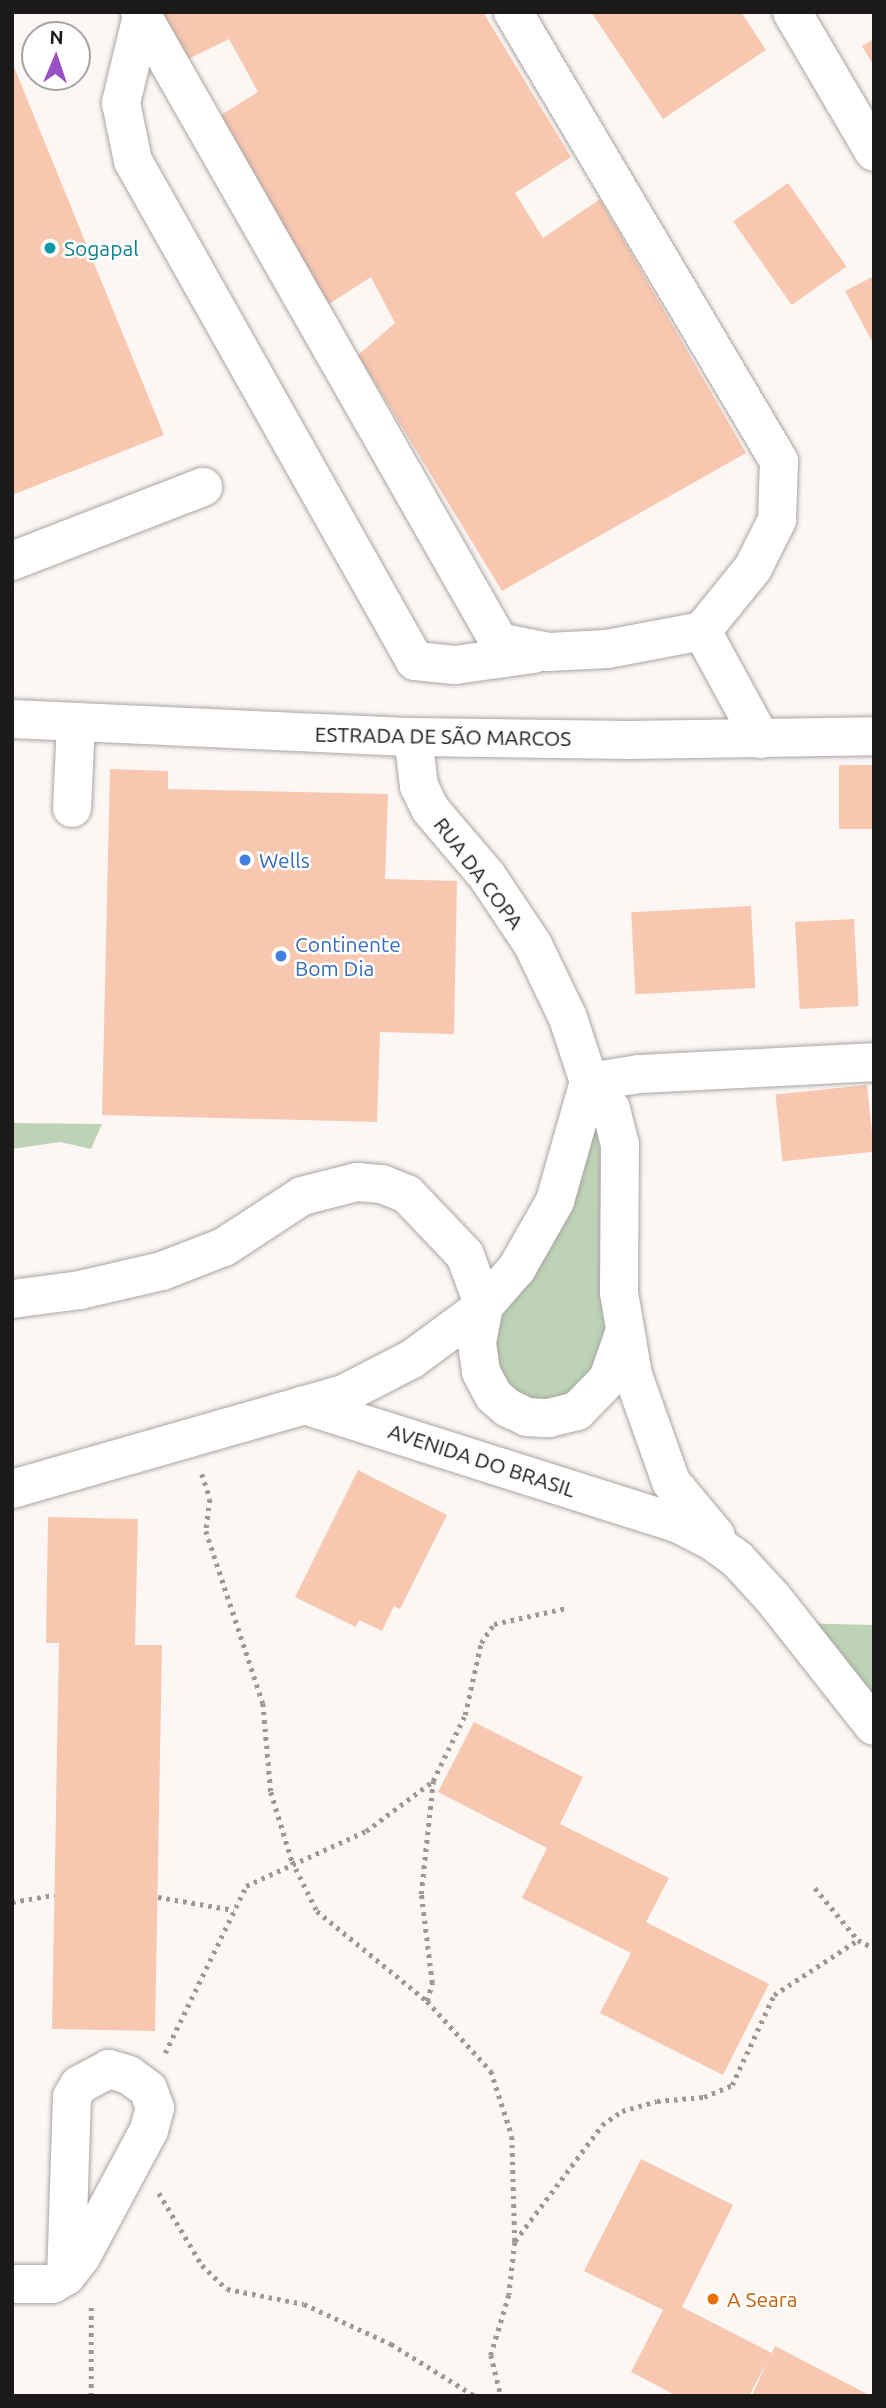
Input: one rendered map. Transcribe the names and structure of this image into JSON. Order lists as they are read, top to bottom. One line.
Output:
{"streets":{"street":["ESTRADA DE SÃO MARCOS","RUA DA COPA","AVENIDA DO BRASIL"]},"crossings":[["ESTRADA DE SÃO MARCOS","RUA DA COPA"],["RUA DA COPA","AVENIDA DO BRASIL"]],"places":["Sogapal","Wells","Continente Bom Dia","A Seara"],"north":"top"}
